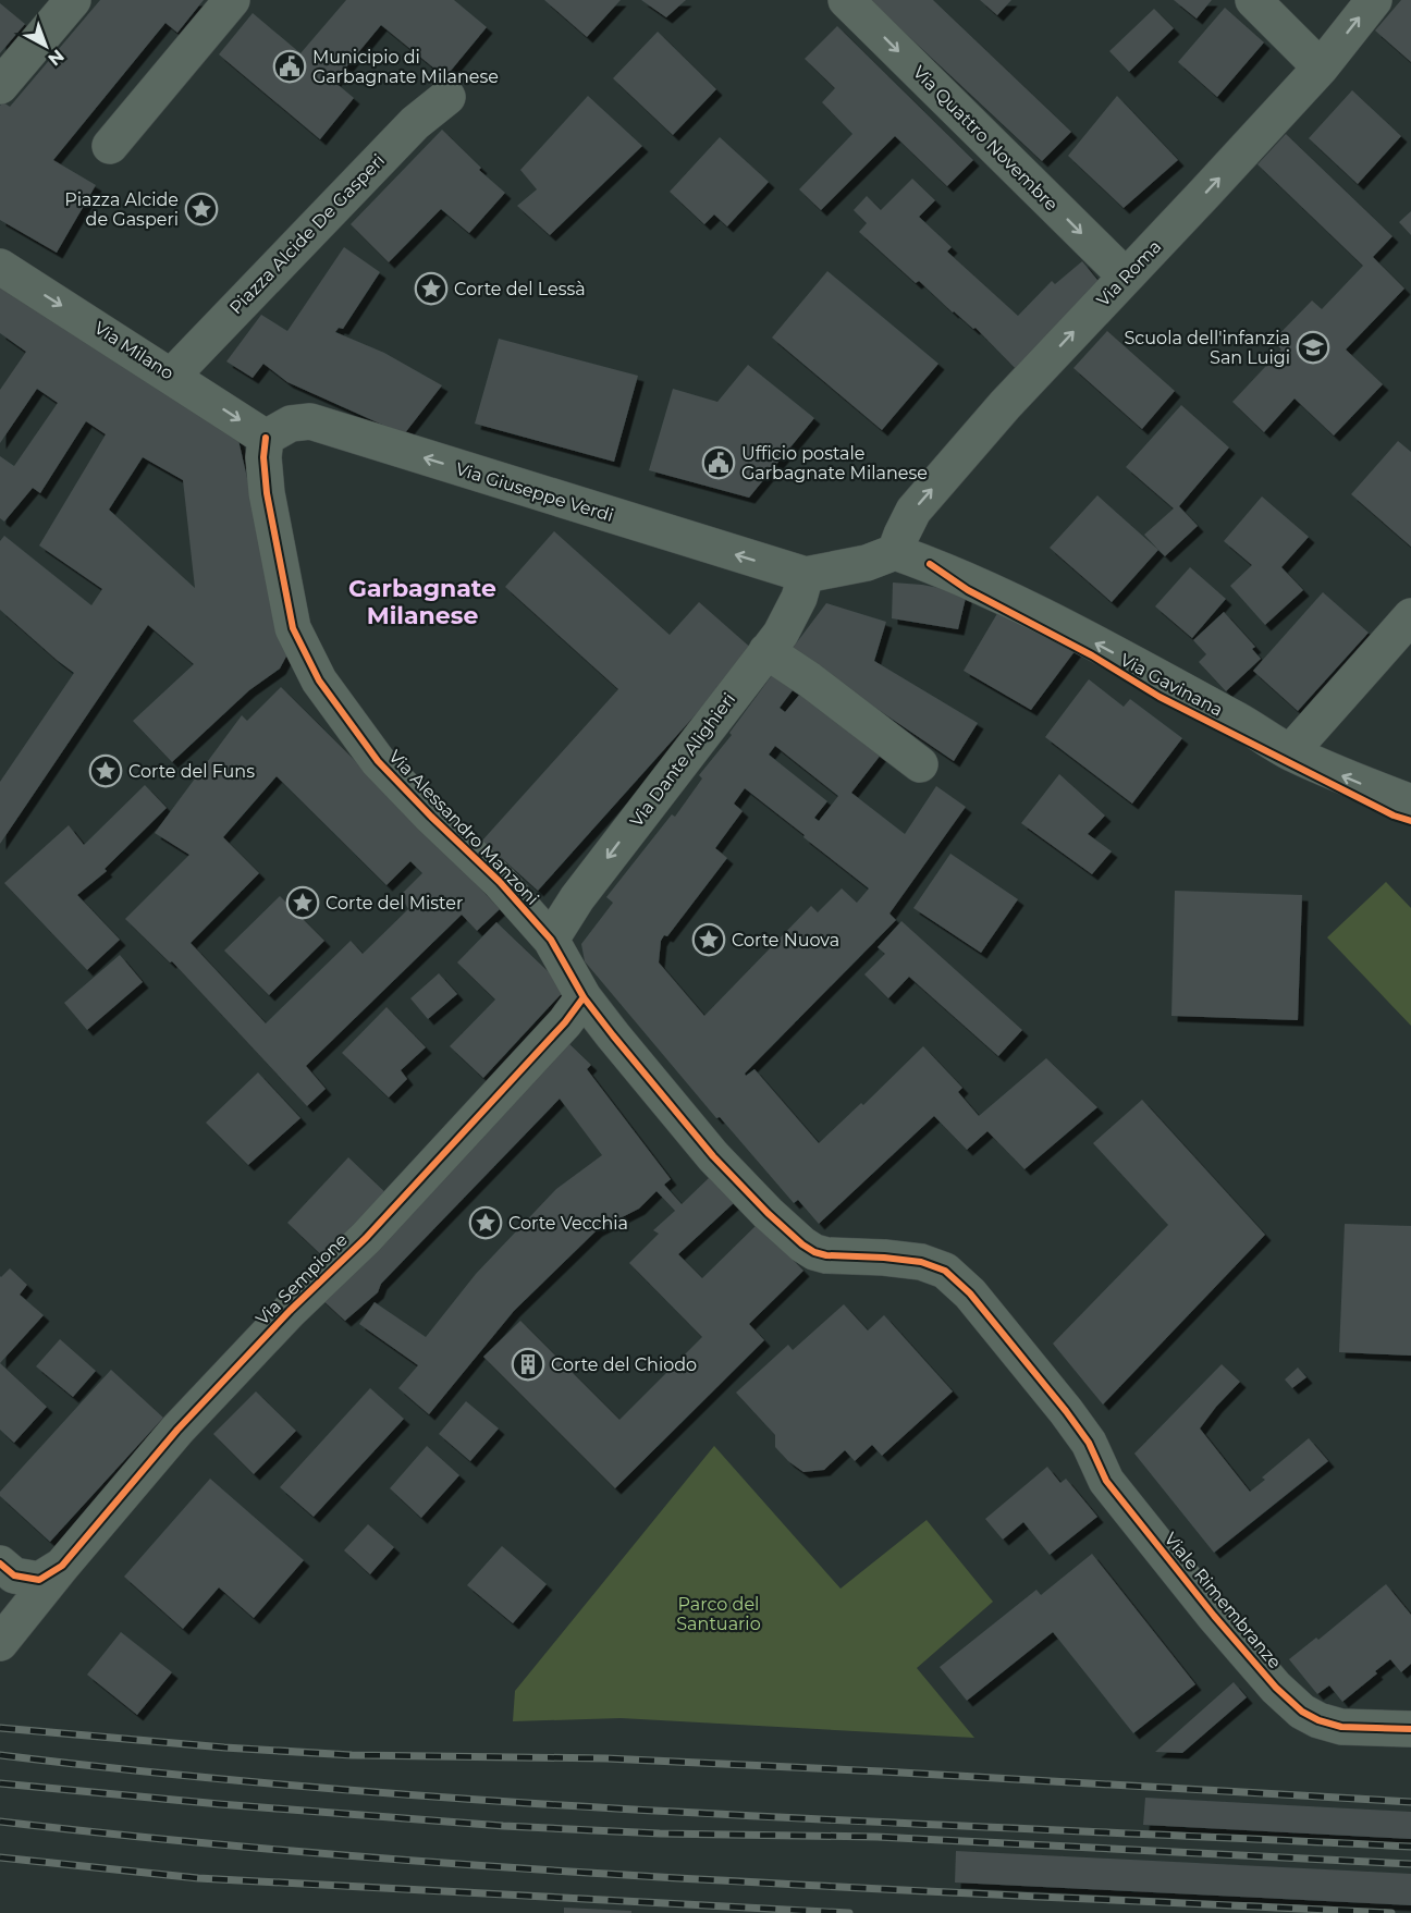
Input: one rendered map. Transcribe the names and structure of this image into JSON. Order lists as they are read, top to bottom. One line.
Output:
{"streets":{"street":["Via Quattro Novembre","Piazza Alcide De Gasperi","Via Roma","Via Milano","Via Giuseppe Verdi","Via Gavinana","Via Dante Alighieri","Via Alessandro Manzoni","Via Sempione","Viale Rimembranze"]},"crossings":[["Via Quattro Novembre","Via Roma"],["Piazza Alcide De Gasperi","Via Milano"],["Via Roma","Via Gavinana"],["Via Milano","Via Giuseppe Verdi"],["Via Milano","Via Alessandro Manzoni"],["Via Giuseppe Verdi","Via Dante Alighieri"],["Via Giuseppe Verdi","Via Alessandro Manzoni"],["Via Dante Alighieri","Via Alessandro Manzoni"],["Via Alessandro Manzoni","Via Sempione"],["Via Alessandro Manzoni","Viale Rimembranze"]],"one_way":["Via Quattro Novembre","Via Roma","Via Milano","Via Giuseppe Verdi","Via Gavinana","Via Dante Alighieri"],"districts":["Garbagnate Milanese"],"parks":["Parco del Santuario"],"places":{"public building":["Municipio di Garbagnate Milanese","Ufficio postale Garbagnate Milanese"],"place":["Piazza Alcide de Gasperi","Corte del Lessà","Corte del Funs","Corte del Mister","Corte Nuova","Corte Vecchia"],"school or university":["Scuola dell'infanzia San Luigi"],"building":["Corte del Chiodo"]},"north":"bottom right"}
